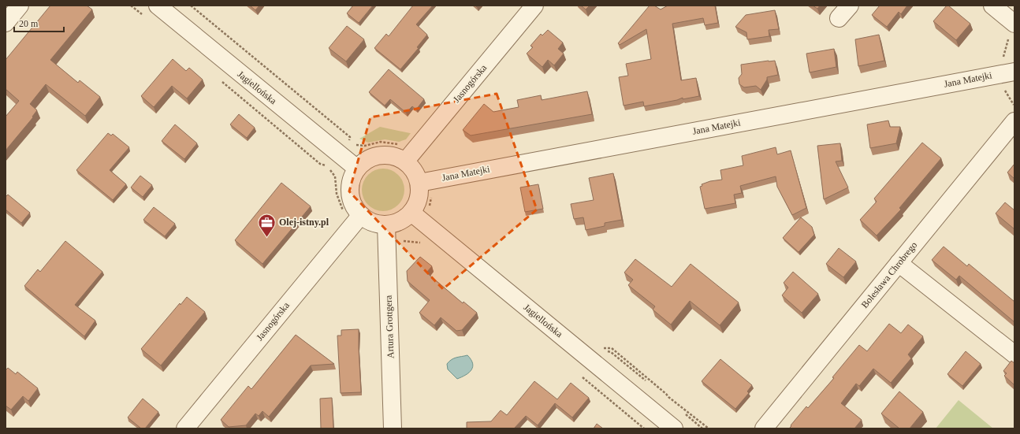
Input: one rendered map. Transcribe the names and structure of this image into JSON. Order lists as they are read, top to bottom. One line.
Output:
{"streets":{"street":["Jana Matejki","Jasnogórska","Jagiellońska","Bolesława Chrobrego","Artura Grottgera"]},"crossings":[["Jana Matejki","Jasnogórska"],["Jana Matejki","Jagiellońska"],["Jana Matejki","Artura Grottgera"],["Jasnogórska","Jagiellońska"],["Jasnogórska","Artura Grottgera"],["Jagiellońska","Artura Grottgera"]],"places":{"office":["Olej-istny.pl"]},"scale_bar":"20 m"}
